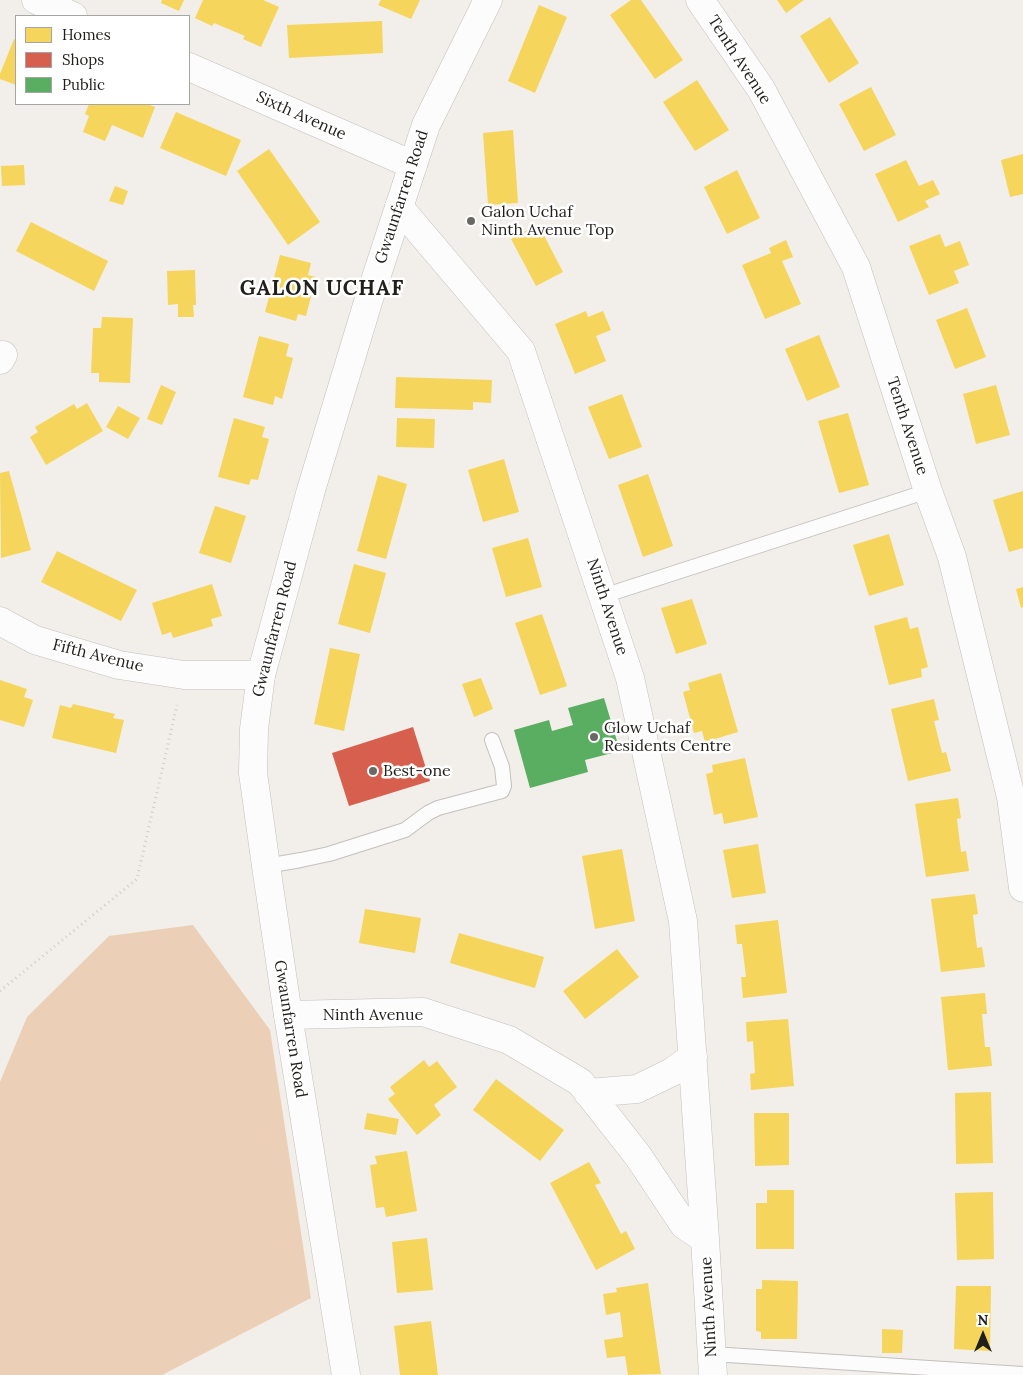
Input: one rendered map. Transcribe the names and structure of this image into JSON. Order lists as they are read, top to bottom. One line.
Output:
{"streets":{"street":["Tenth Avenue","Sixth Avenue","Gwaunfarren Road","Ninth Avenue","Fifth Avenue"]},"crossings":[["Sixth Avenue","Gwaunfarren Road"],["Gwaunfarren Road","Ninth Avenue"],["Gwaunfarren Road","Fifth Avenue"]],"districts":["GALON UCHAF"],"places":["Galon Uchaf Ninth Avenue Top","Glow Uchaf Residents Centre","Best-one"],"legend":["Homes","Shops","Public"],"north":"top"}
